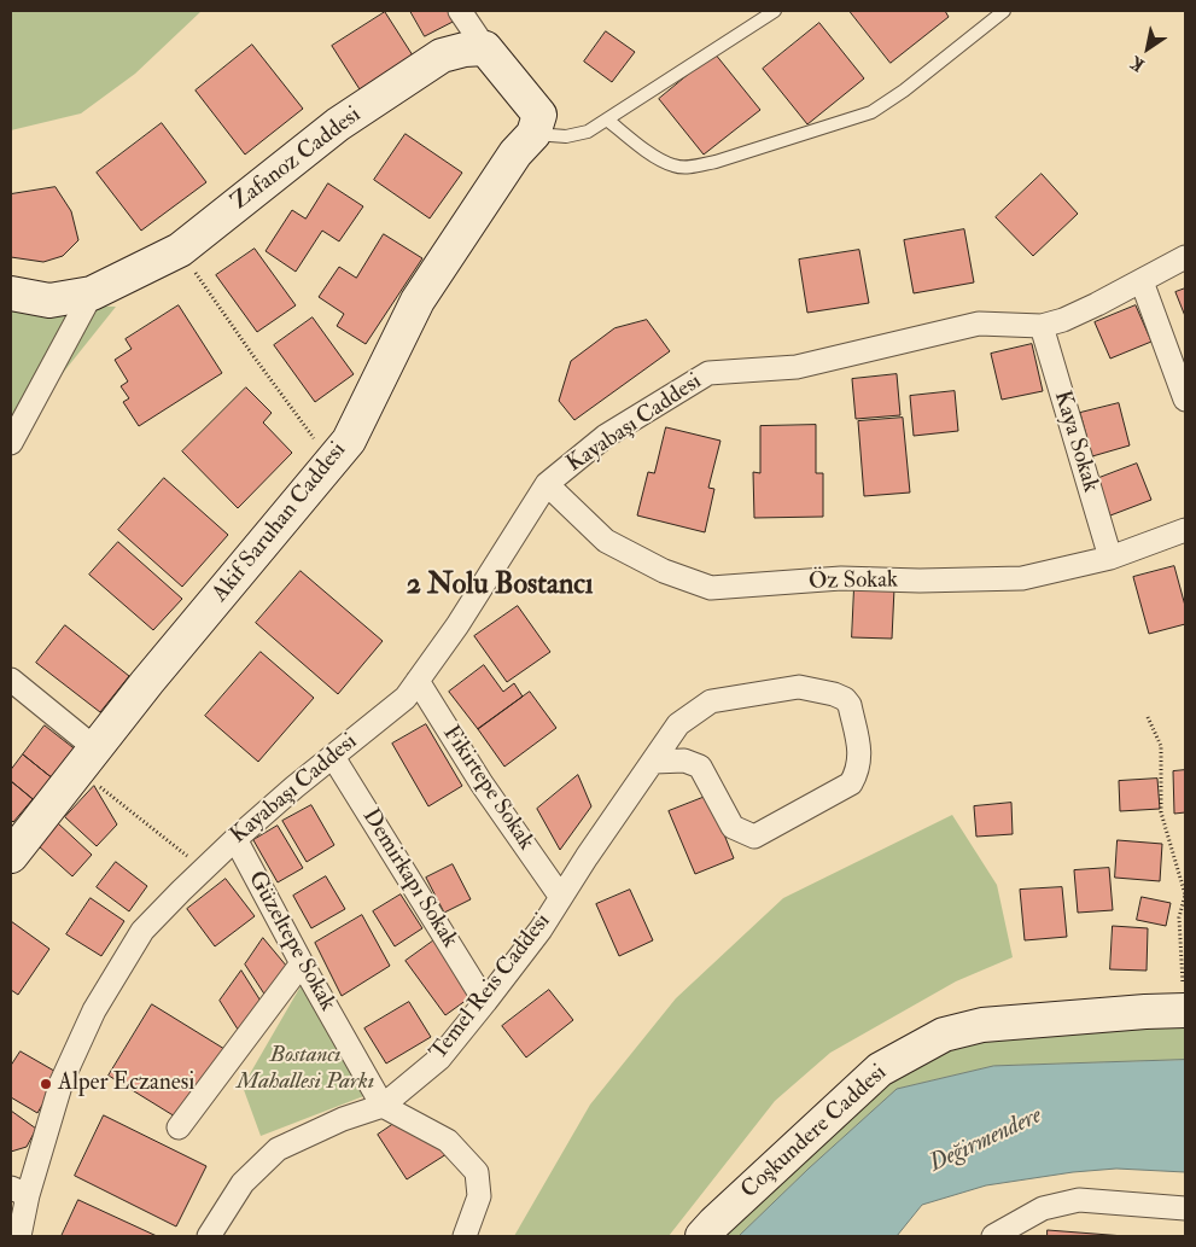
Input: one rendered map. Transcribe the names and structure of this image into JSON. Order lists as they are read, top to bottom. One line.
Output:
{"streets":{"street":["Zafanoz Caddesi","Kayabaşı Caddesi","Kaya Sokak","Akif Saruhan Caddesi","Öz Sokak","Fikirtepe Sokak","Demirkapı Sokak","Güzeltepe Sokak","Temel Reis Caddesi","Coşkundere Caddesi"]},"crossings":[["Kayabaşı Caddesi","Kaya Sokak"],["Kayabaşı Caddesi","Öz Sokak"],["Kayabaşı Caddesi","Fikirtepe Sokak"],["Kayabaşı Caddesi","Demirkapı Sokak"],["Kayabaşı Caddesi","Güzeltepe Sokak"],["Kaya Sokak","Öz Sokak"],["Fikirtepe Sokak","Temel Reis Caddesi"],["Demirkapı Sokak","Temel Reis Caddesi"],["Güzeltepe Sokak","Temel Reis Caddesi"]],"districts":["2 Nolu Bostancı"],"water":["Değirmendere"],"parks":["Bostancı Mahallesi Parkı"],"places":["Alper Eczanesi"],"north":"bottom left"}
